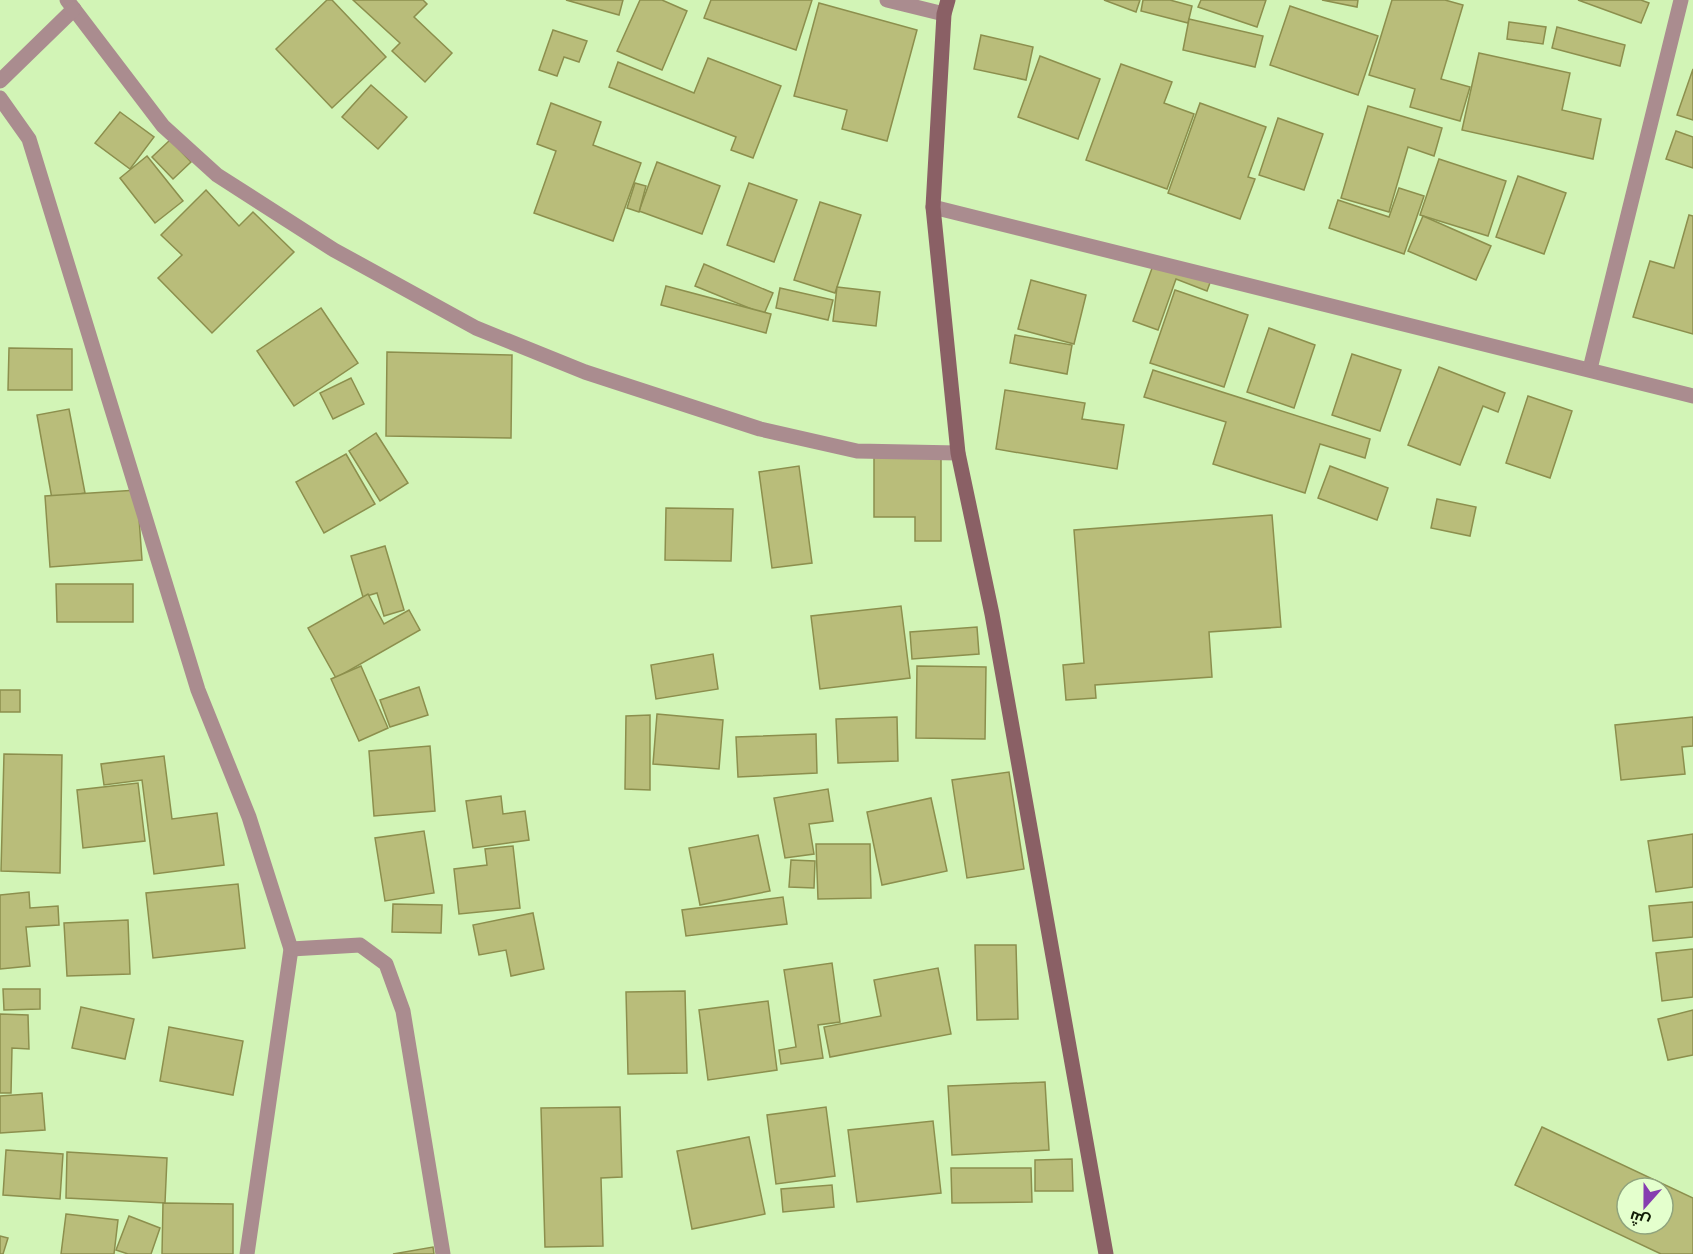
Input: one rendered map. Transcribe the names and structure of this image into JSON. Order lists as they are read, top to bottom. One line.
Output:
{"north":"bottom"}
